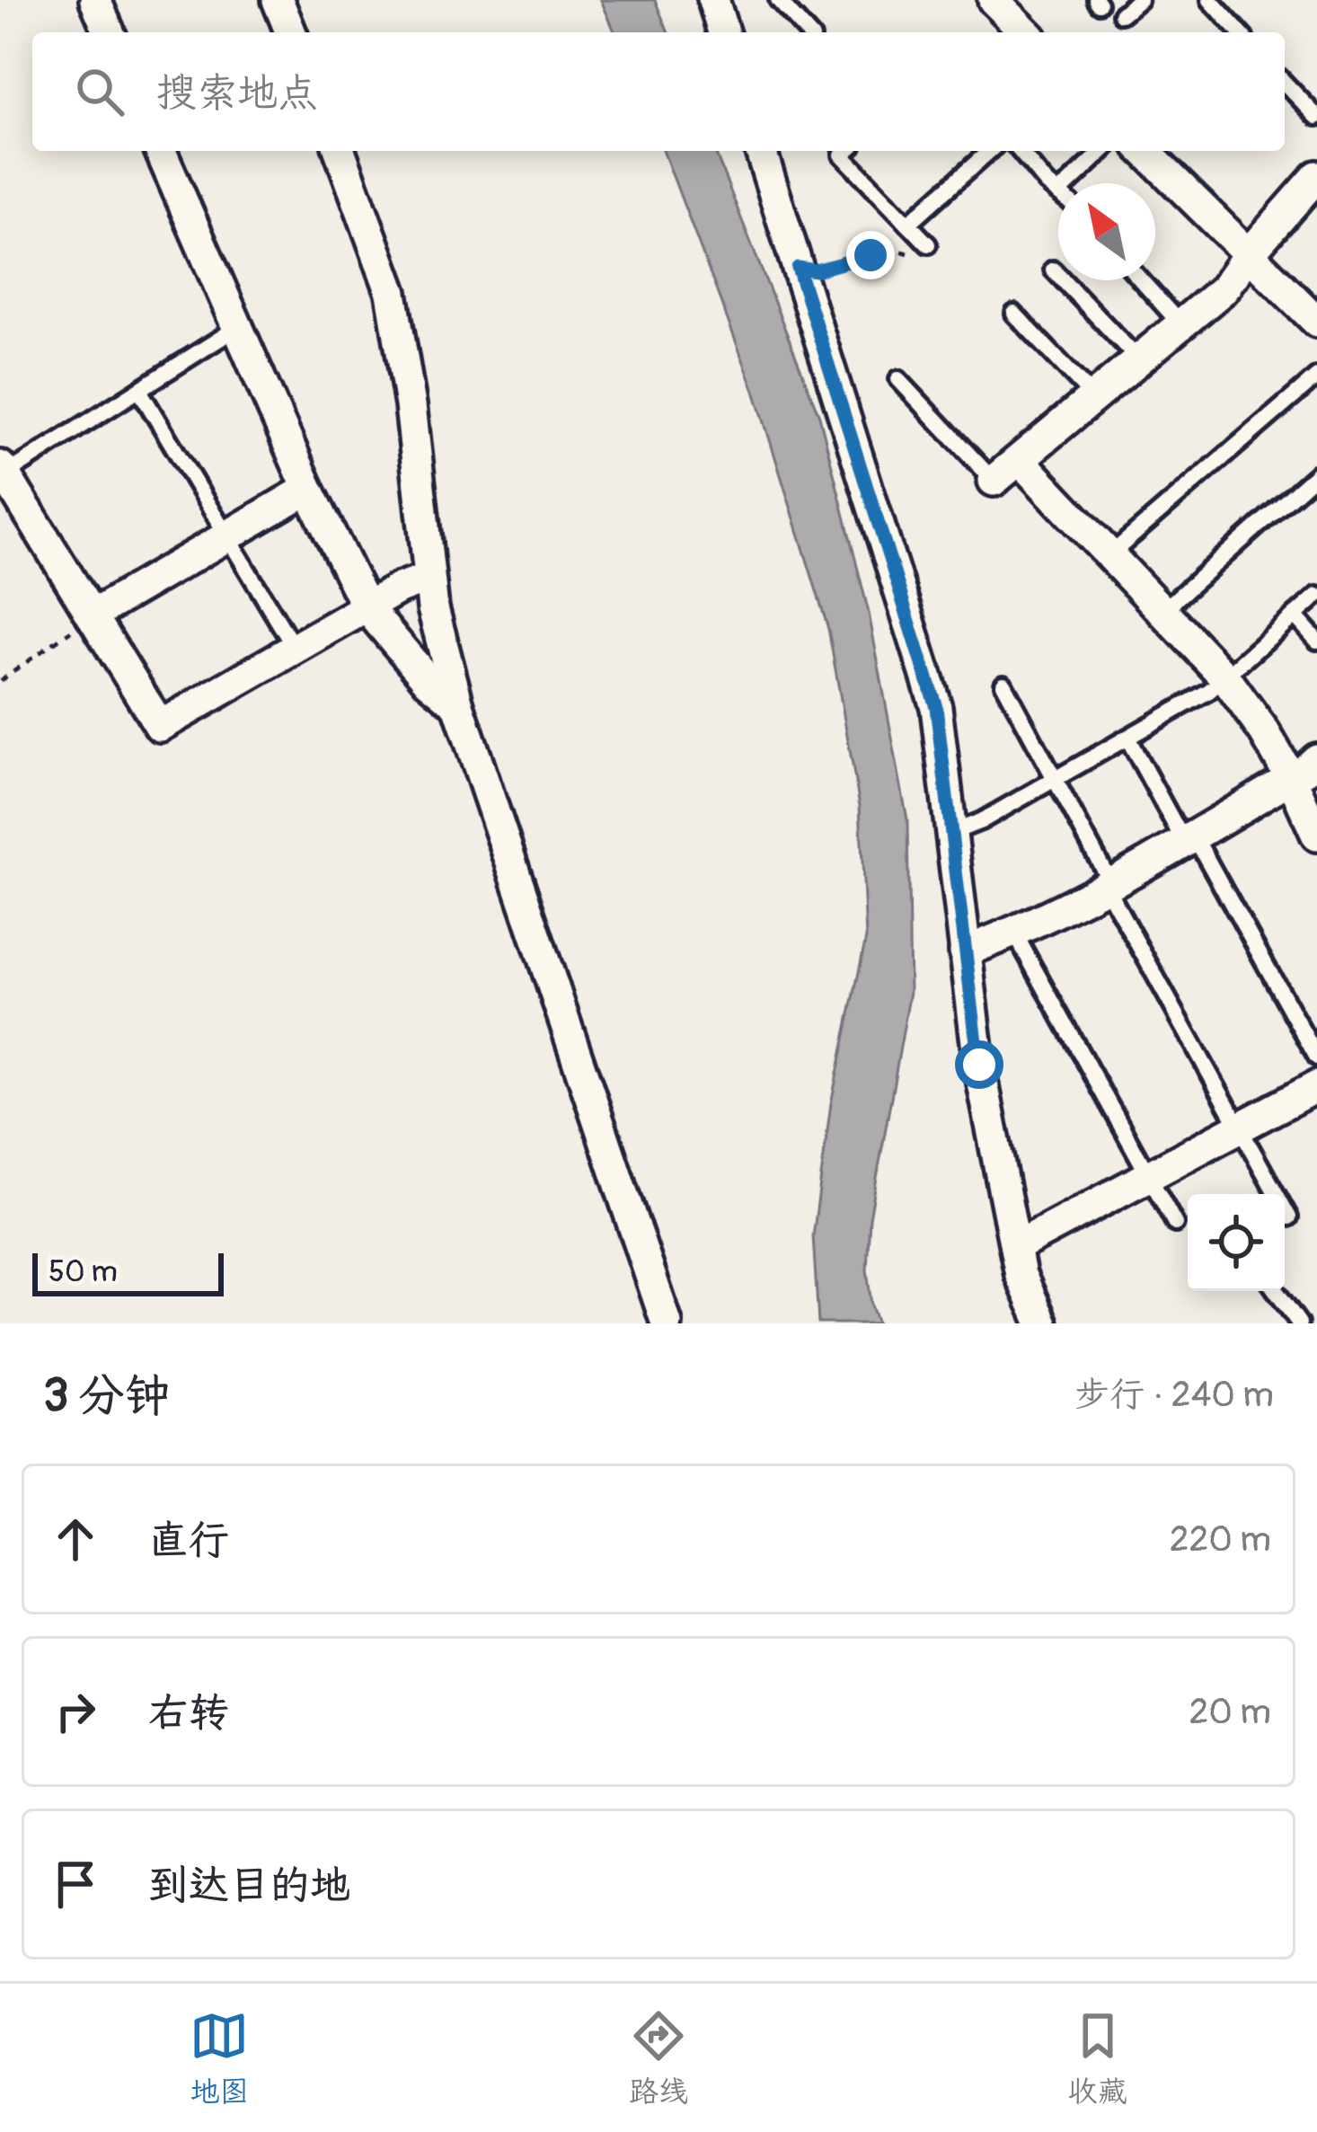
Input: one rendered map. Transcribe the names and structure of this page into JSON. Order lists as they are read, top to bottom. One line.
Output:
{"scale_bar":"50 m","north":"top left","page":{"search":"搜索地点","scale":"50 m","heading":["3 分钟","步行 · 240 m"],"list":[["直行","220 m"],["右转","20 m"],"到达目的地"],"nav":["地图","路线","收藏"]}}
